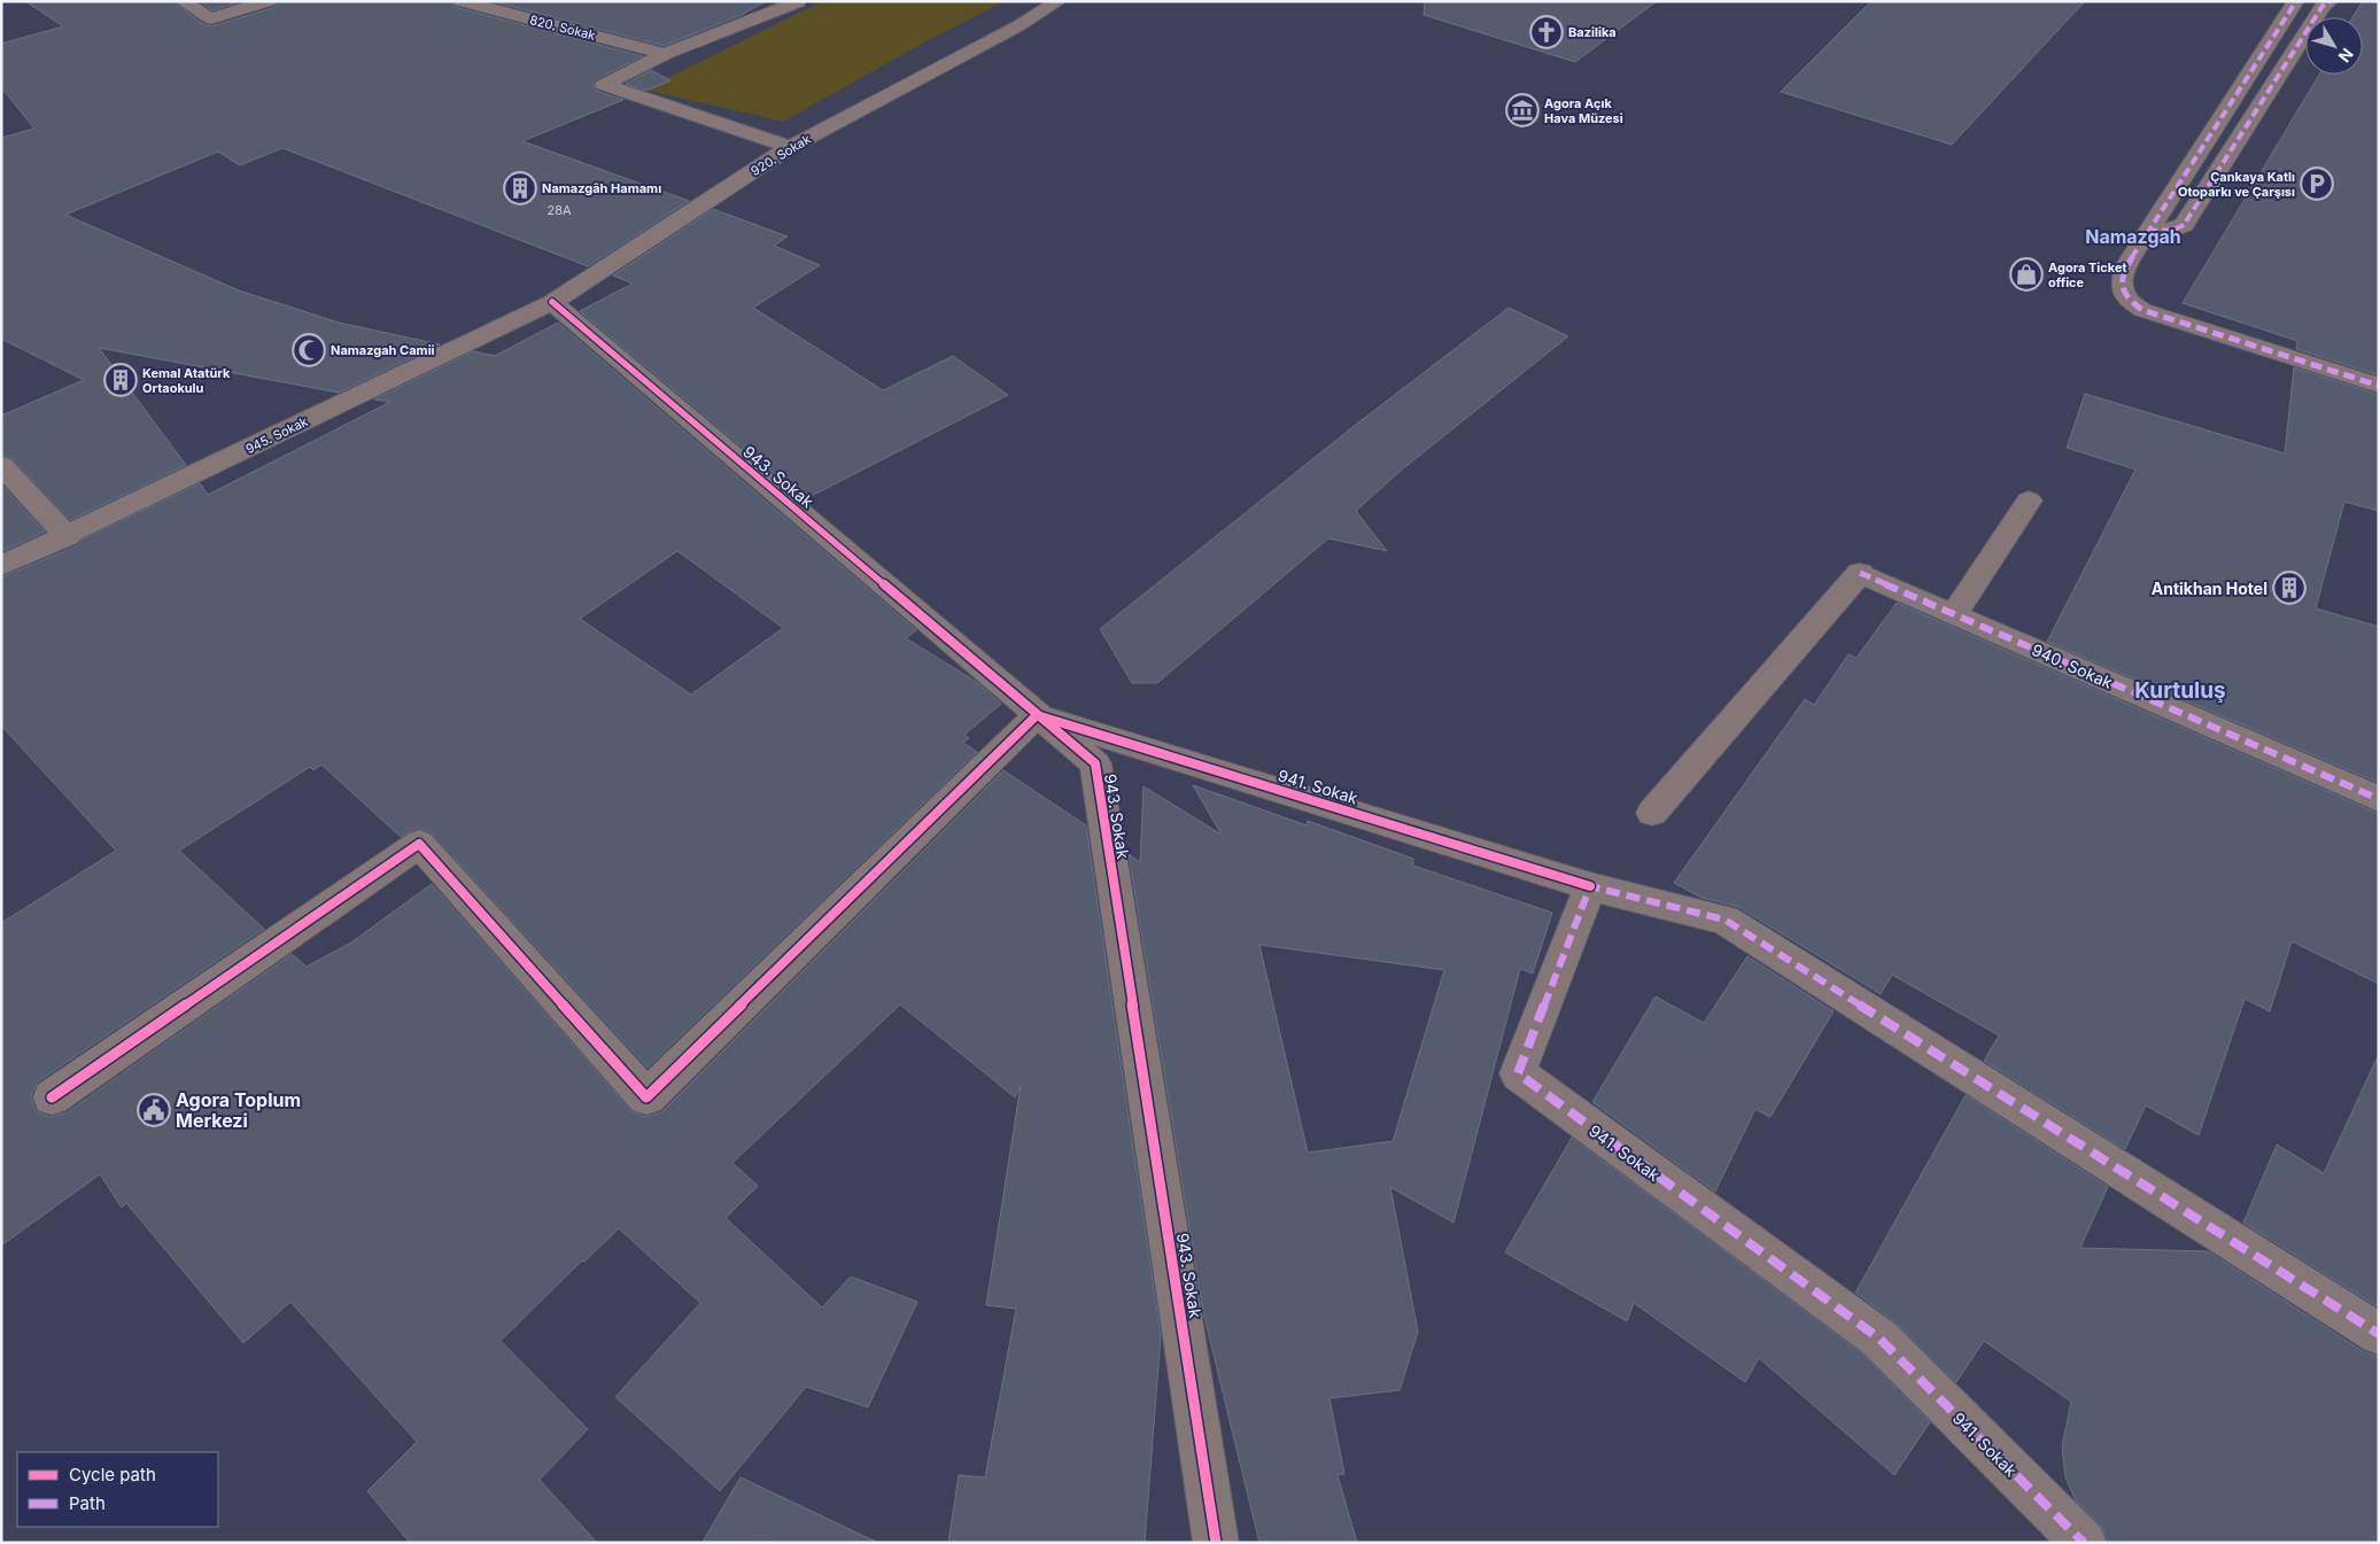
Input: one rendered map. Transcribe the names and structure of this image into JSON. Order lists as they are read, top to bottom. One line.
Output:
{"streets":{"street":["820. Sokak","920. Sokak","945. Sokak","943. Sokak","940. Sokak","941. Sokak"]},"crossings":[["920. Sokak","945. Sokak"],["920. Sokak","943. Sokak"],["945. Sokak","943. Sokak"],["943. Sokak","941. Sokak"]],"districts":["Namazgah","Kurtuluş"],"places":{"church":["Bazilika"],"museum":["Agora Açık Hava Müzesi"],"parking":["Çankaya Katlı Otoparkı ve Çarşısı"],"building":["Namazgâh Hamamı","Kemal Atatürk Ortaokulu","Antikhan Hotel"],"shop":["Agora Ticket office"],"mosque":["Namazgah Camii"],"public building":["Agora Toplum Merkezi"]},"house_numbers":["28A"],"legend":["Cycle path","Path"],"north":"bottom right"}
